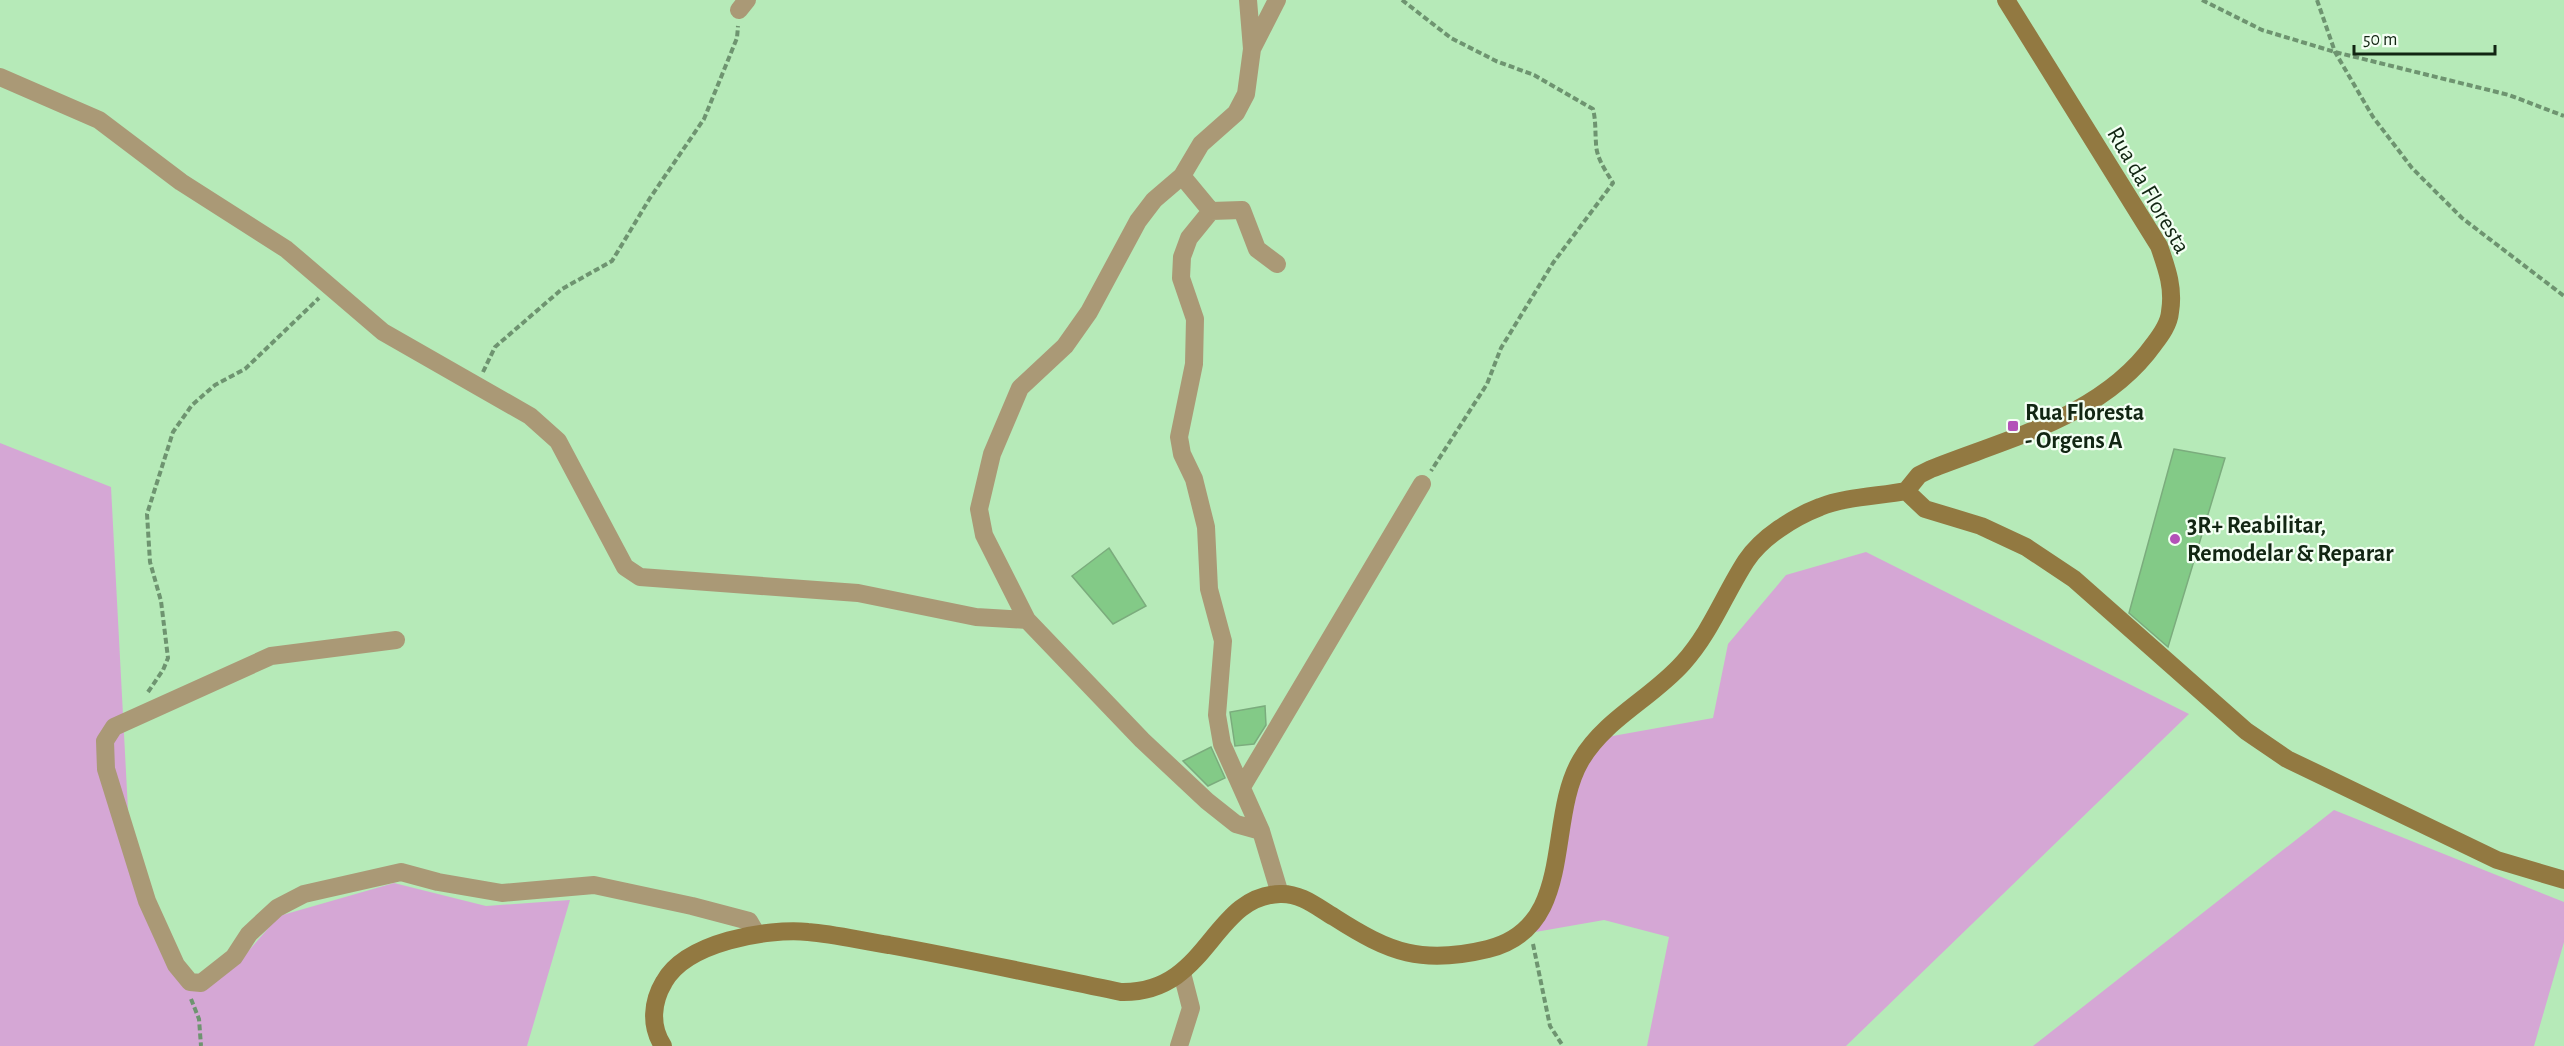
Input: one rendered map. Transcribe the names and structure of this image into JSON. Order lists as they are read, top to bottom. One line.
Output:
{"streets":{"street":["Rua da Floresta"]},"places":{"transit":["Rua Floresta - Orgens A"],"other":["3R+ Reabilitar, Remodelar & Reparar"]},"scale_bar":"50 m"}
